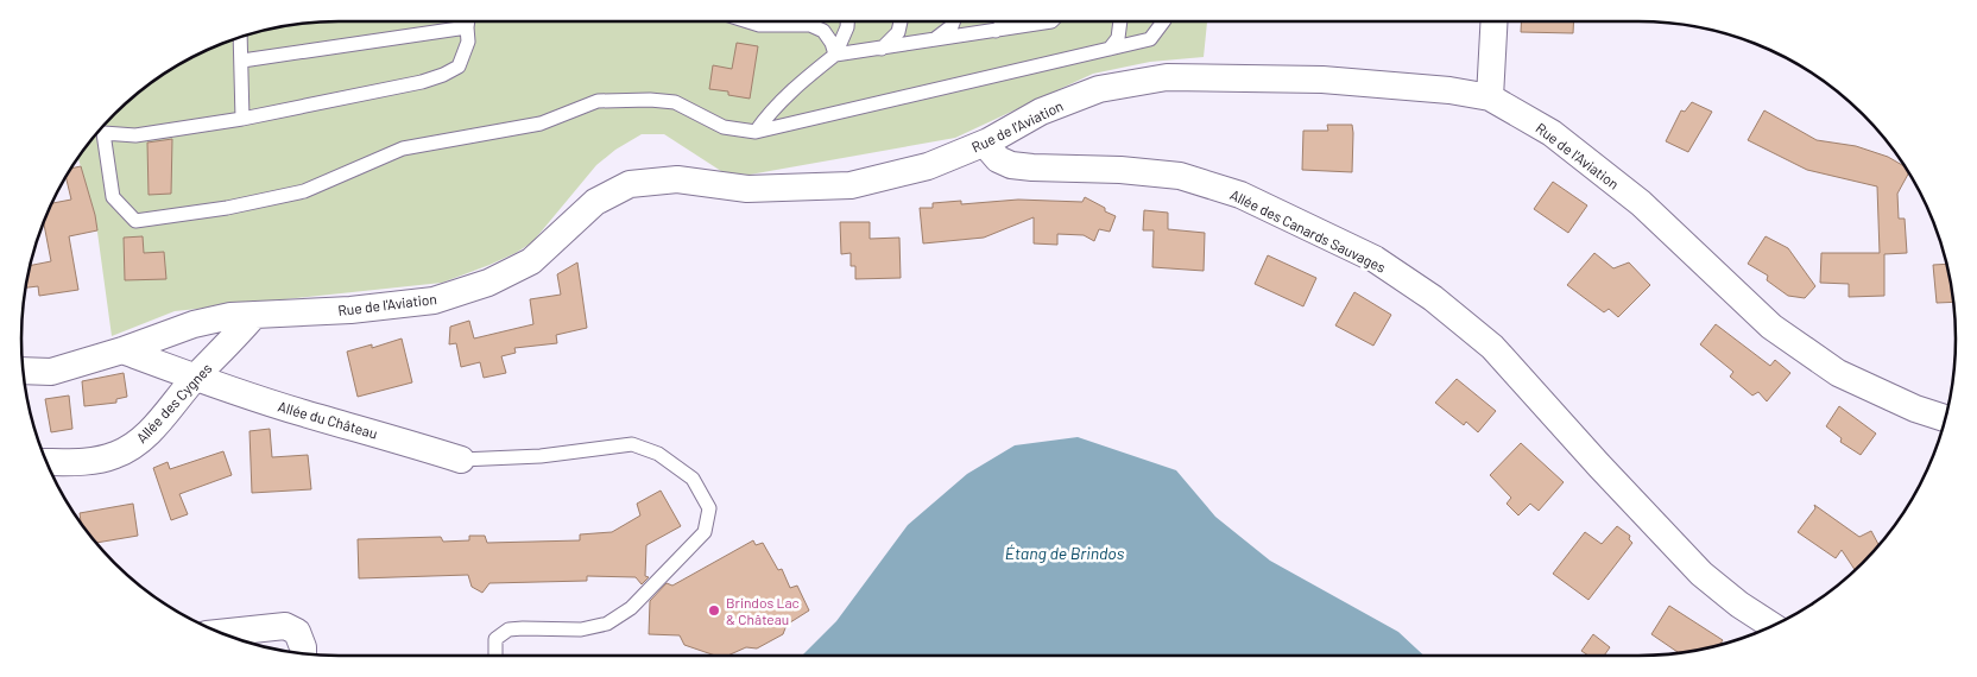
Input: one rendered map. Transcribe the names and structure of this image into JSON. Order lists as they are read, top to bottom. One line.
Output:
{"streets":{"street":["Rue de l'Aviation","Allée des Canards Sauvages","Allée des Cygnes","Allée du Château"]},"crossings":[["Rue de l'Aviation","Allée des Canards Sauvages"],["Rue de l'Aviation","Allée des Cygnes"],["Rue de l'Aviation","Allée du Château"],["Allée des Cygnes","Allée du Château"]],"water":["Étang de Brindos"],"places":["Brindos Lac & Château"]}
